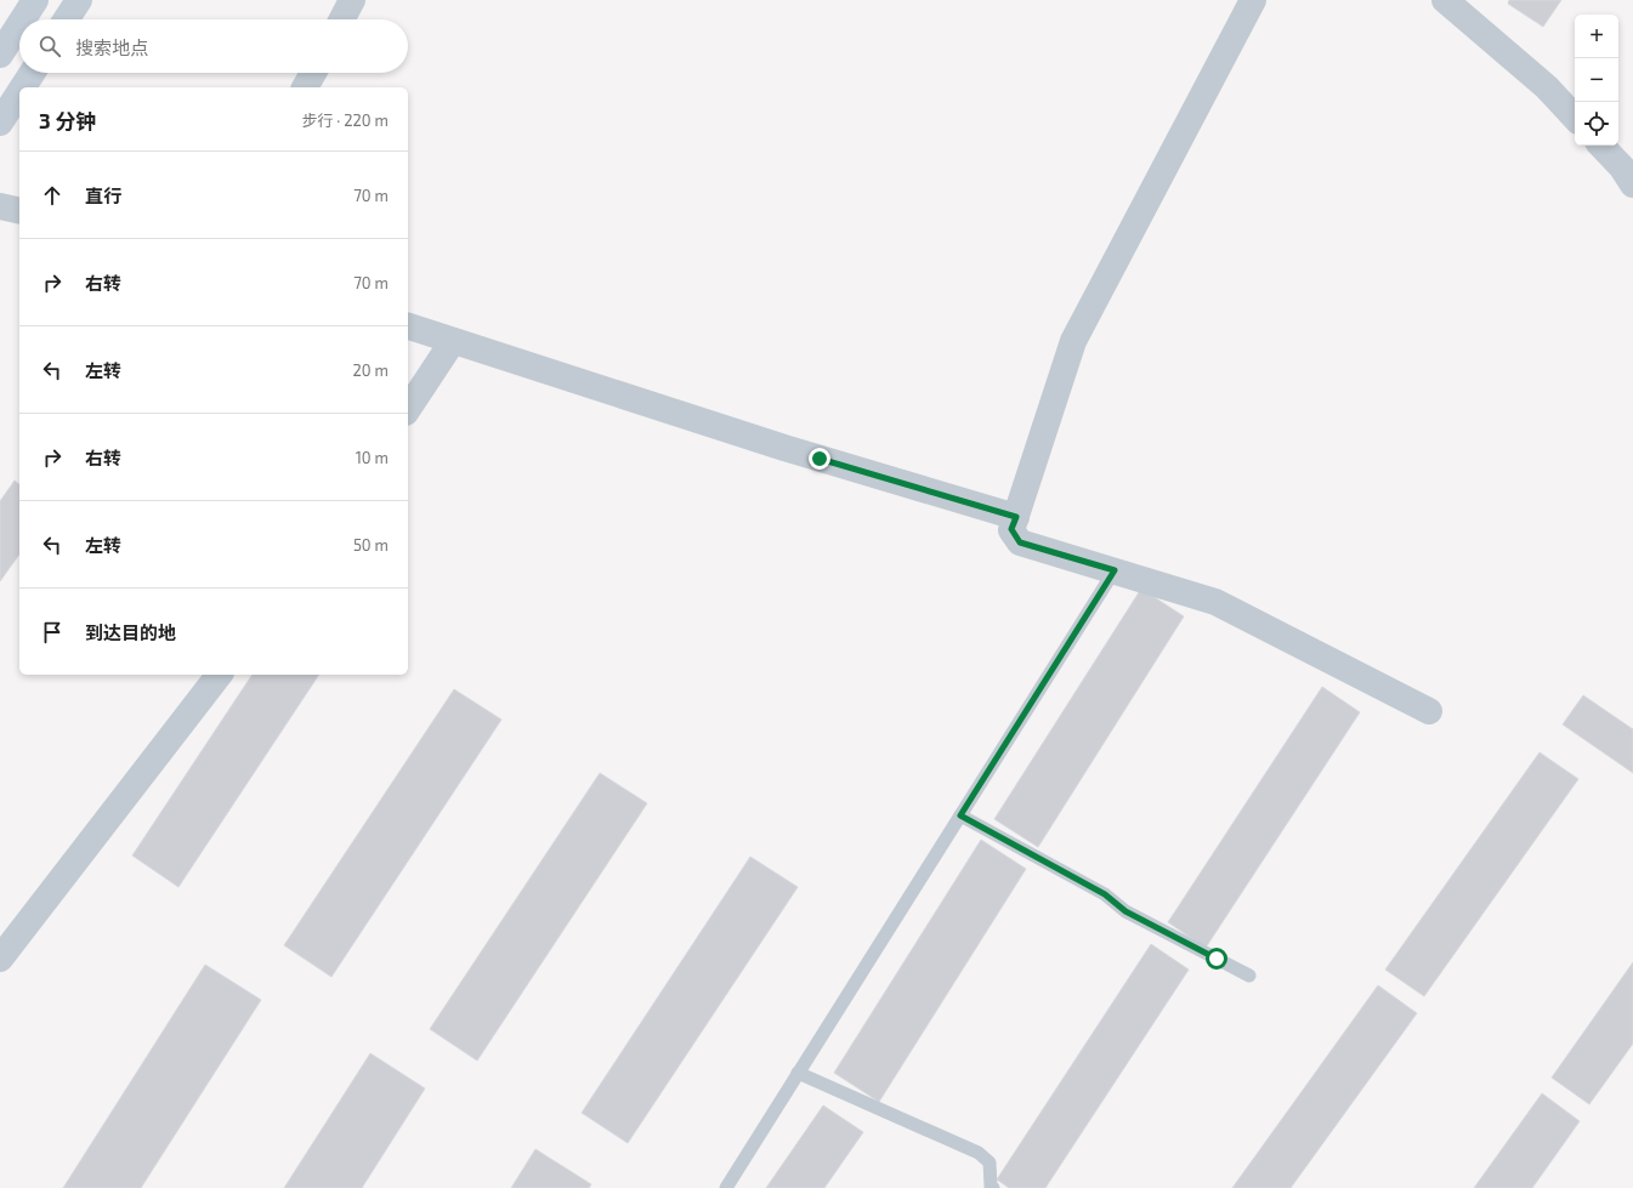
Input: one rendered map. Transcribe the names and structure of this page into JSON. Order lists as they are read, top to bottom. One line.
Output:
{"page":{"map_buttons":["+","−"],"search":"搜索地点","heading":["3 分钟","步行 · 220 m"],"list":[["直行","70 m"],["右转","70 m"],["左转","20 m"],["右转","10 m"],["左转","50 m"],"到达目的地"]}}
